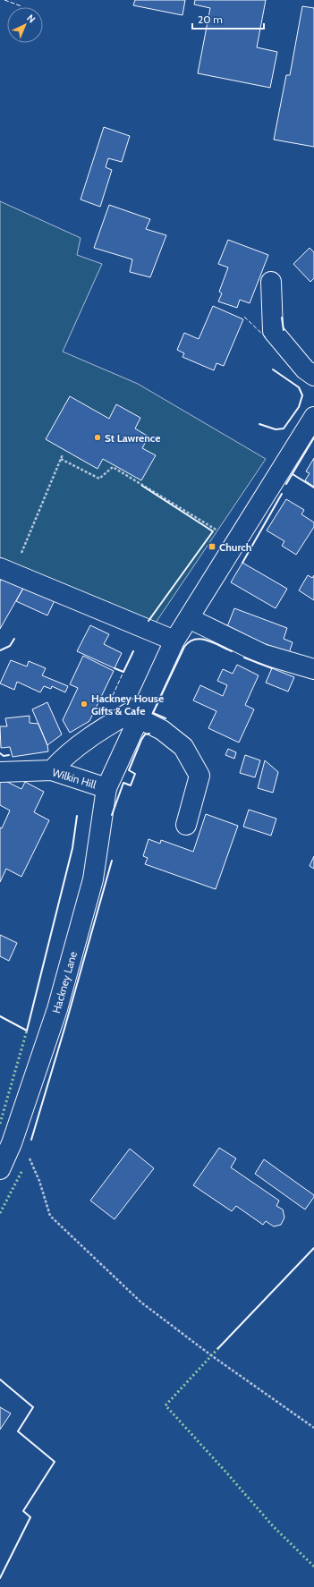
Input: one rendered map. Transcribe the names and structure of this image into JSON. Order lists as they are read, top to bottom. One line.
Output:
{"streets":{"main road":["Wilkin Hill","Hackney Lane"]},"crossings":[["Wilkin Hill","Hackney Lane"]],"places":{"other":["St Lawrence","Hackney House Gifts & Cafe"],"transit":["Church"]},"scale_bar":"20 m","north":"top right"}
